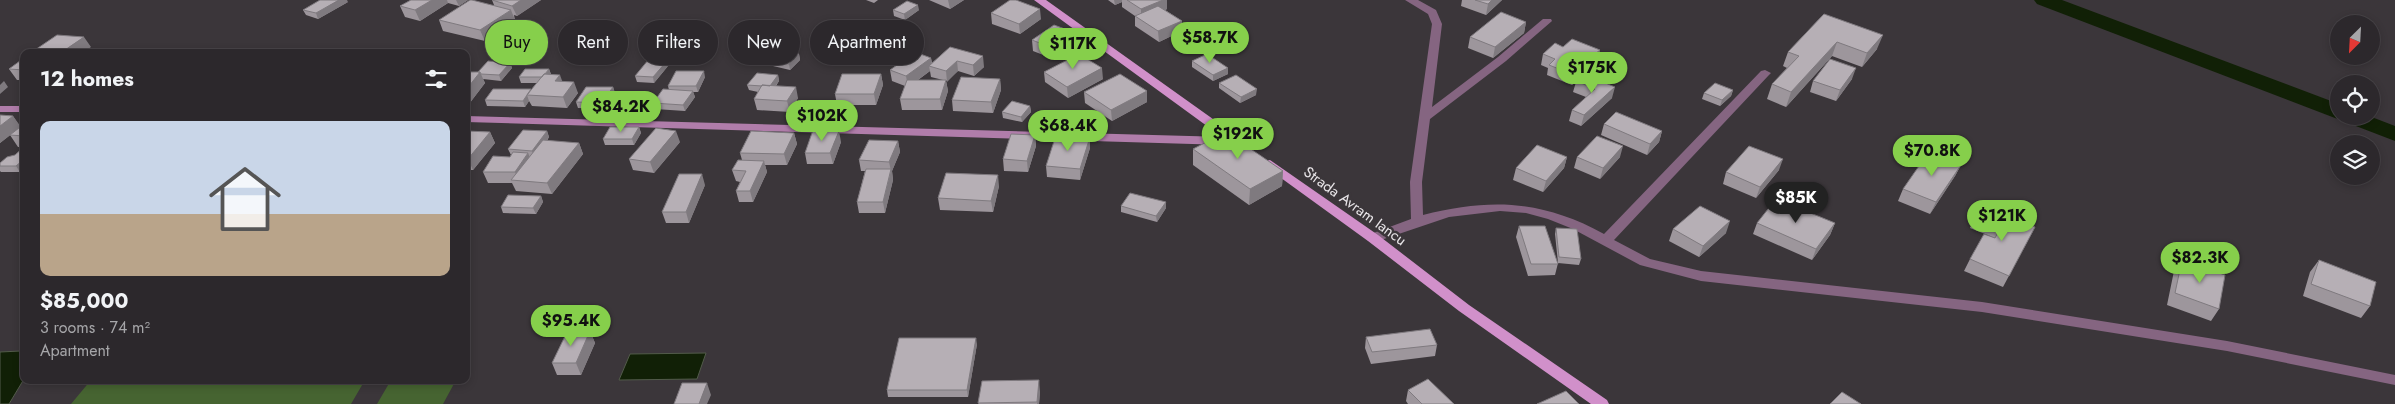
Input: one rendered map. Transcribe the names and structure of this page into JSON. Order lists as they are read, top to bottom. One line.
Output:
{"streets":{"main road":["Strada Avram Iancu"]},"north":"bottom left","page":{"chip":["Buy","Rent","Filters","New","Apartment"],"price":["$58.7K","$117K","$175K","$84.2K","$102K","$68.4K","$192K","$70.8K","$85K","$121K","$82.3K","$95.4K"],"heading":"12 homes","list":[{"name":"$85,000","note":"3 rooms · 74 m² · Apartment"}]}}
